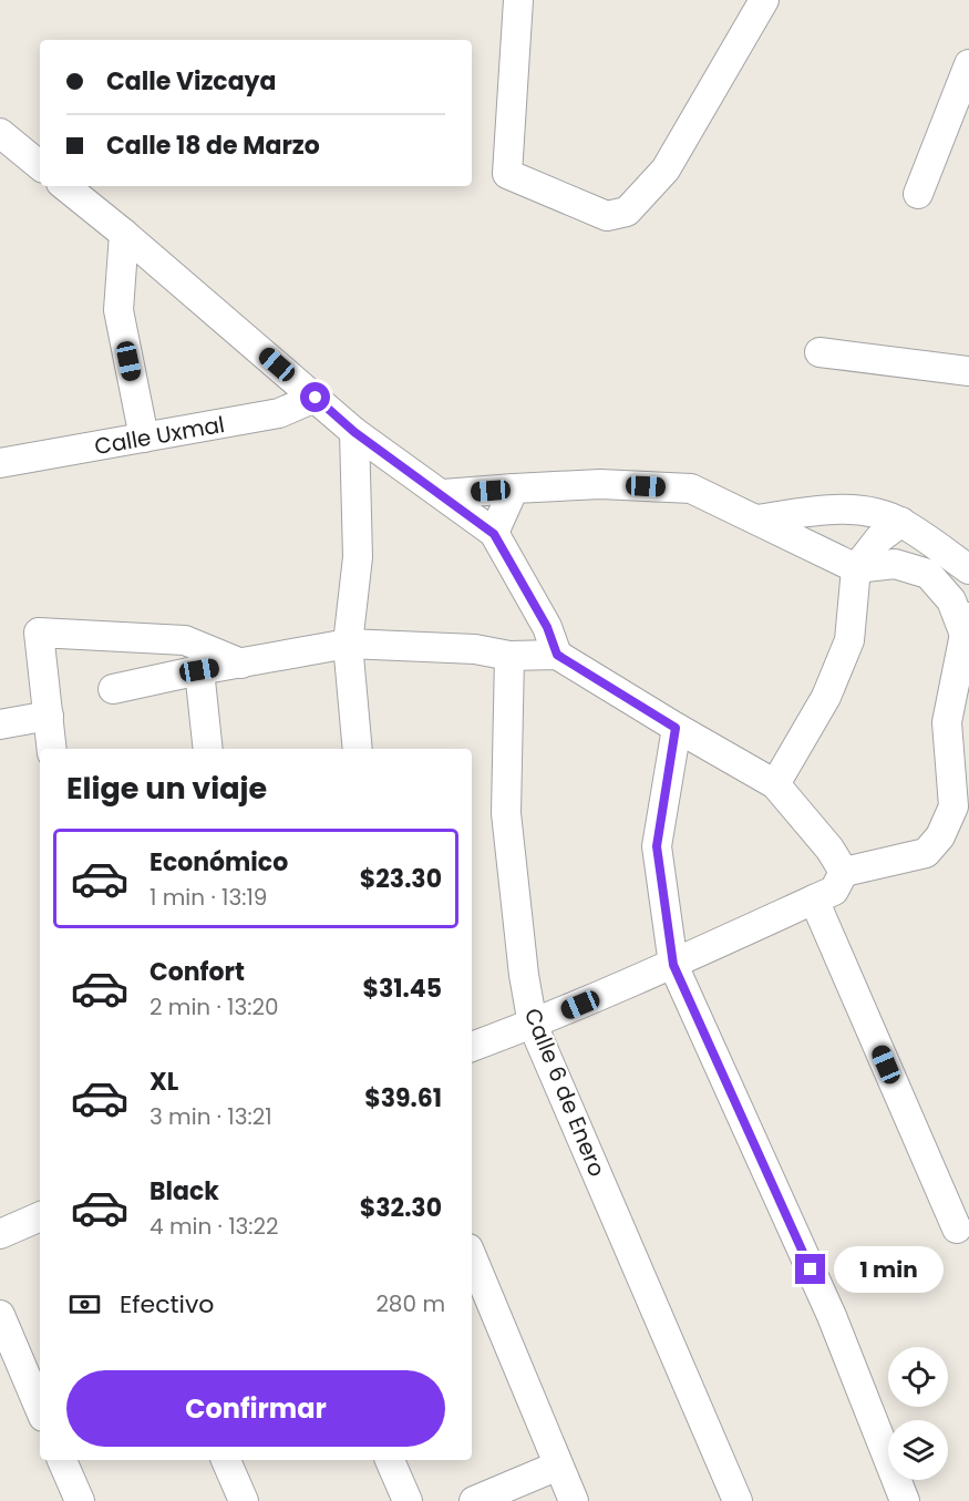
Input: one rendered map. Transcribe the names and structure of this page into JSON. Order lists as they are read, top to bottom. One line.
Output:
{"streets":{"street":["Calle Uxmal","Calle 6 de Enero"]},"page":{"banner":["Calle Vizcaya","Calle 18 de Marzo"],"heading":"Elige un viaje","list":[{"name":"Económico","note":"1 min · 13:19","value":"$23.30"},{"name":"Confort","note":"2 min · 13:20","value":"$31.45"},{"name":"XL","note":"3 min · 13:21","value":"$39.61"},{"name":"Black","note":"4 min · 13:22","value":"$32.30"}],"bubble":"1 min","pay":["Efectivo","280 m"],"buttons":"Confirmar"}}
